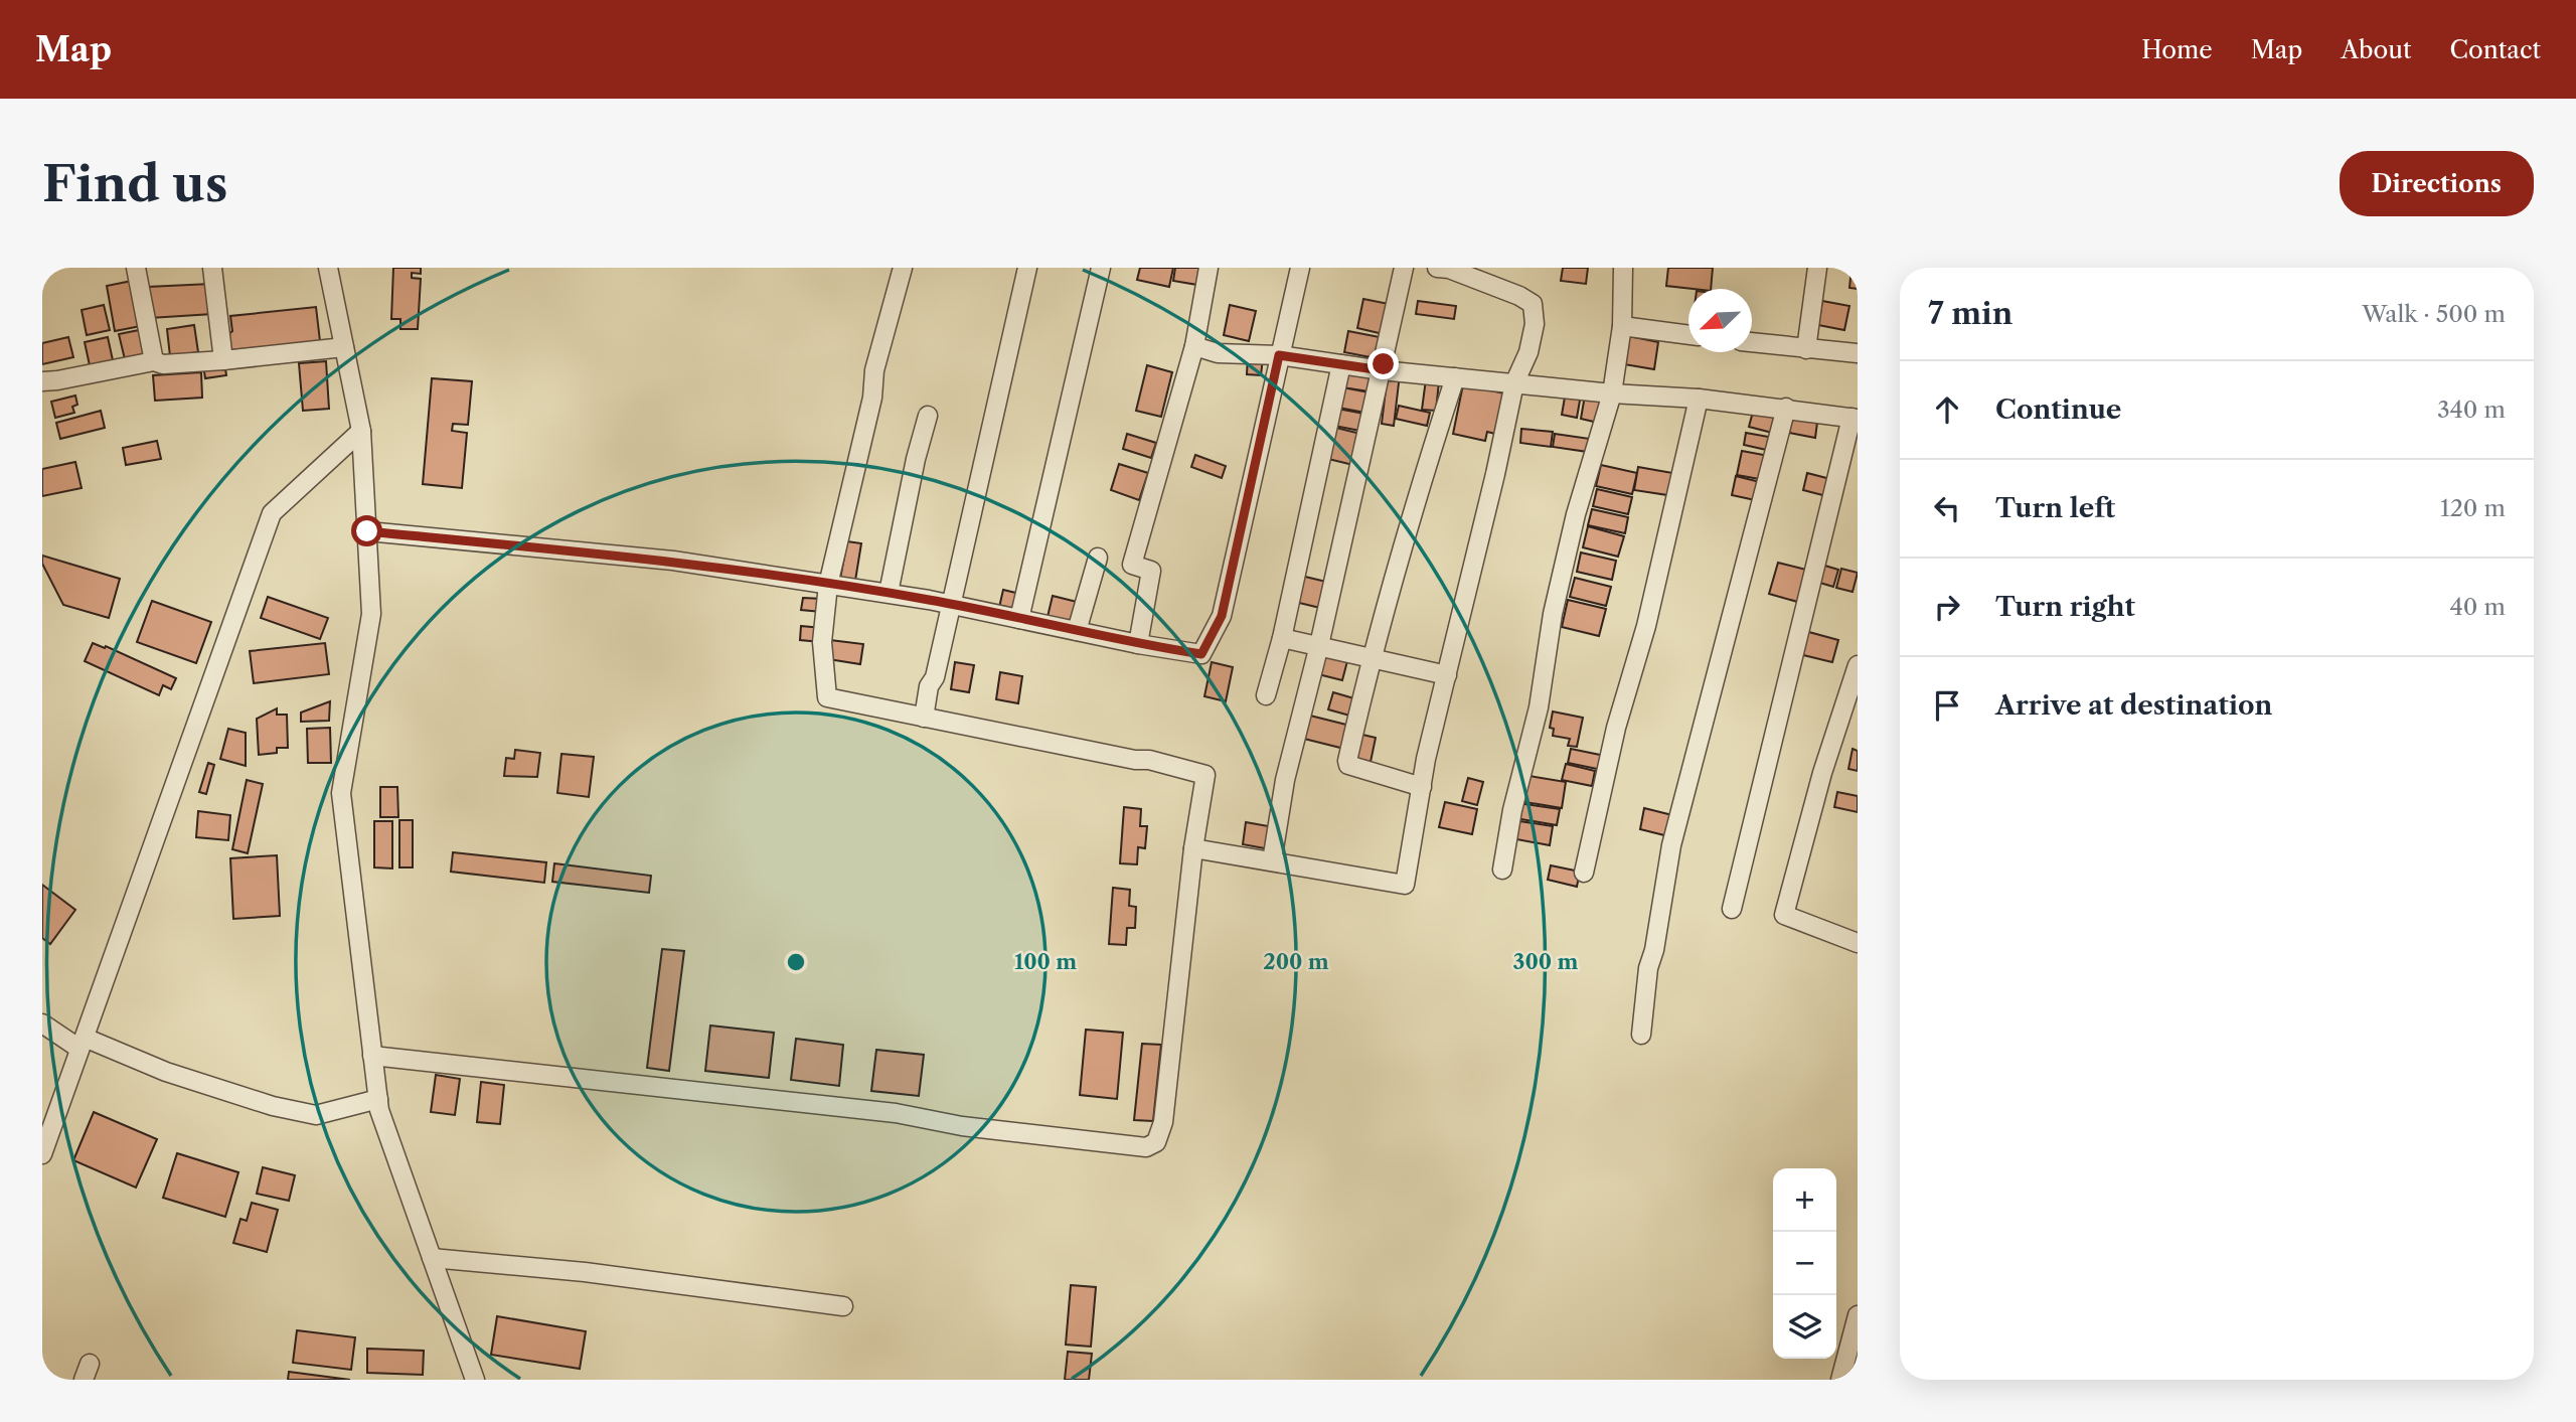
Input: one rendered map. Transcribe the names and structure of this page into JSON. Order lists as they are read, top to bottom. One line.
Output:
{"north":"bottom left","page":{"header":"Map","nav":["Home","Map","About","Contact"],"buttons":"Directions","title":"Find us","heading":["7 min","Walk · 500 m"],"list":[["Continue","340 m"],["Turn left","120 m"],["Turn right","40 m"],"Arrive at destination"],"map_buttons":["+","−"]},"rings":["100 m","200 m","300 m"]}
